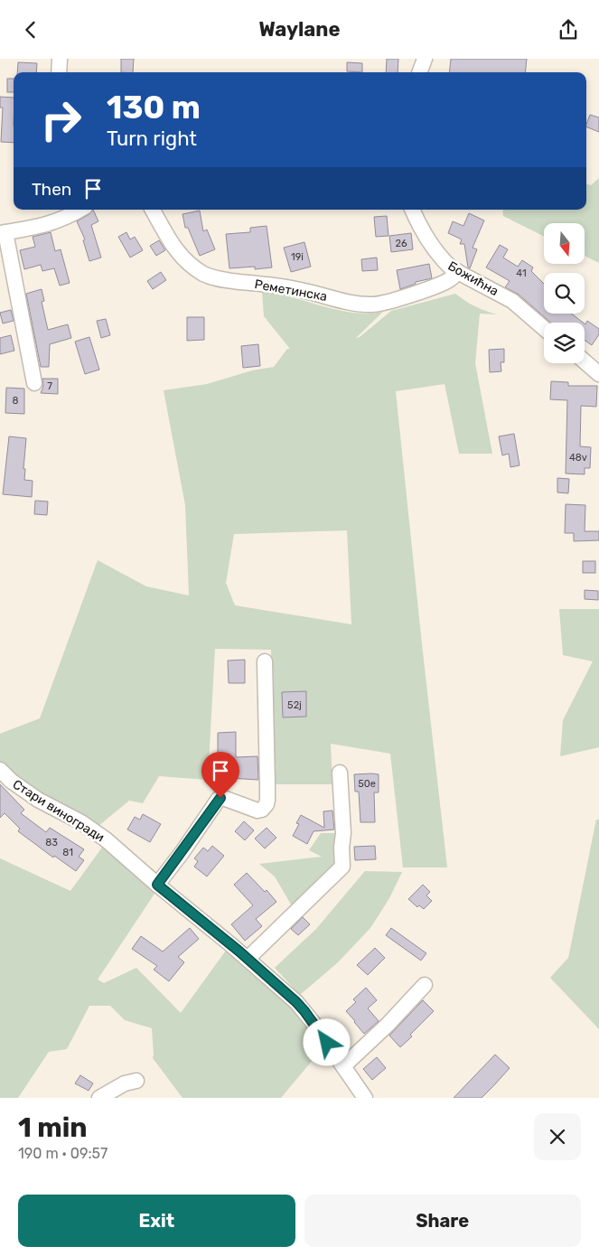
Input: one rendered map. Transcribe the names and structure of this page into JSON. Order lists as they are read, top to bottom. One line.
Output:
{"streets":{"street":["Божићна","Реметинска","Стари виногради"]},"crossings":[["Божићна","Реметинска"]],"house_numbers":["26","19i","41","7","8","48v","52j","50e","83","81"],"north":"bottom","page":{"header":"Waylane","turn":["130 m","Turn right"],"then":"Then","heading":["1 min","190 m · 09:57"],"buttons":["Exit","Share"]}}
